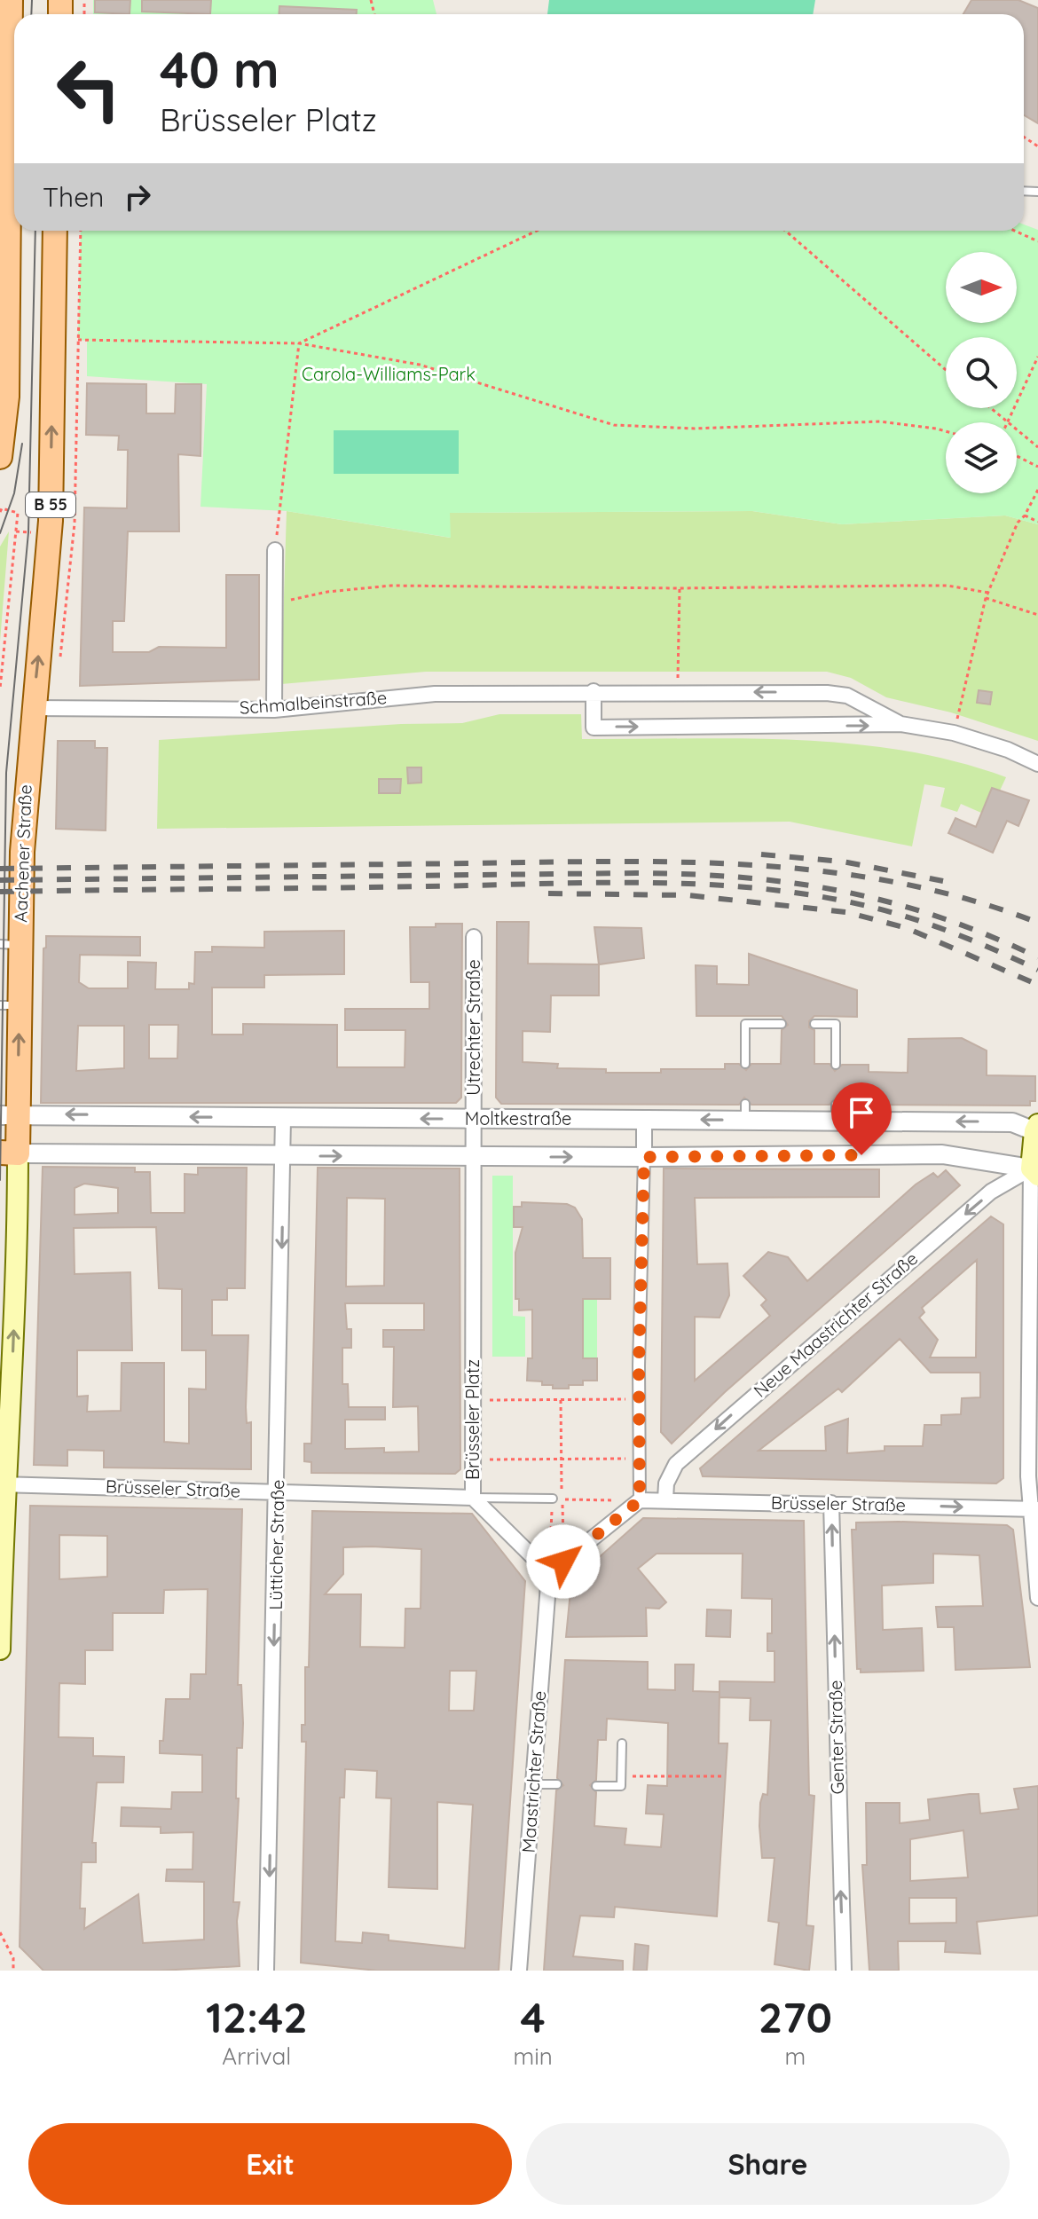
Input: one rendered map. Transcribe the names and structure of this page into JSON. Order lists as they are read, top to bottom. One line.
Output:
{"streets":{"main road":["B 55","Aachener Straße"],"street":["Schmalbeinstraße","Utrechter Straße","Moltkestraße","Neue Maastrichter Straße","Brüsseler Platz","Brüsseler Straße","Lütticher Straße","Genter Straße","Maastrichter Straße"]},"crossings":[["Schmalbeinstraße","Aachener Straße"],["Aachener Straße","Moltkestraße"],["Aachener Straße","Brüsseler Straße"],["Utrechter Straße","Moltkestraße"],["Utrechter Straße","Brüsseler Platz"],["Moltkestraße","Brüsseler Platz"],["Moltkestraße","Lütticher Straße"],["Neue Maastrichter Straße","Brüsseler Straße"],["Brüsseler Platz","Brüsseler Straße"],["Brüsseler Platz","Maastrichter Straße"],["Brüsseler Straße","Lütticher Straße"],["Brüsseler Straße","Genter Straße"]],"one_way":["Aachener Straße","Neue Maastrichter Straße","Lütticher Straße","Genter Straße"],"parks":["Carola-Williams-Park"],"north":"right","page":{"turn":["40 m","Brüsseler Platz"],"then":"Then","eta":["12:42","Arrival","4","min","270","m"],"buttons":["Exit","Share"]}}
